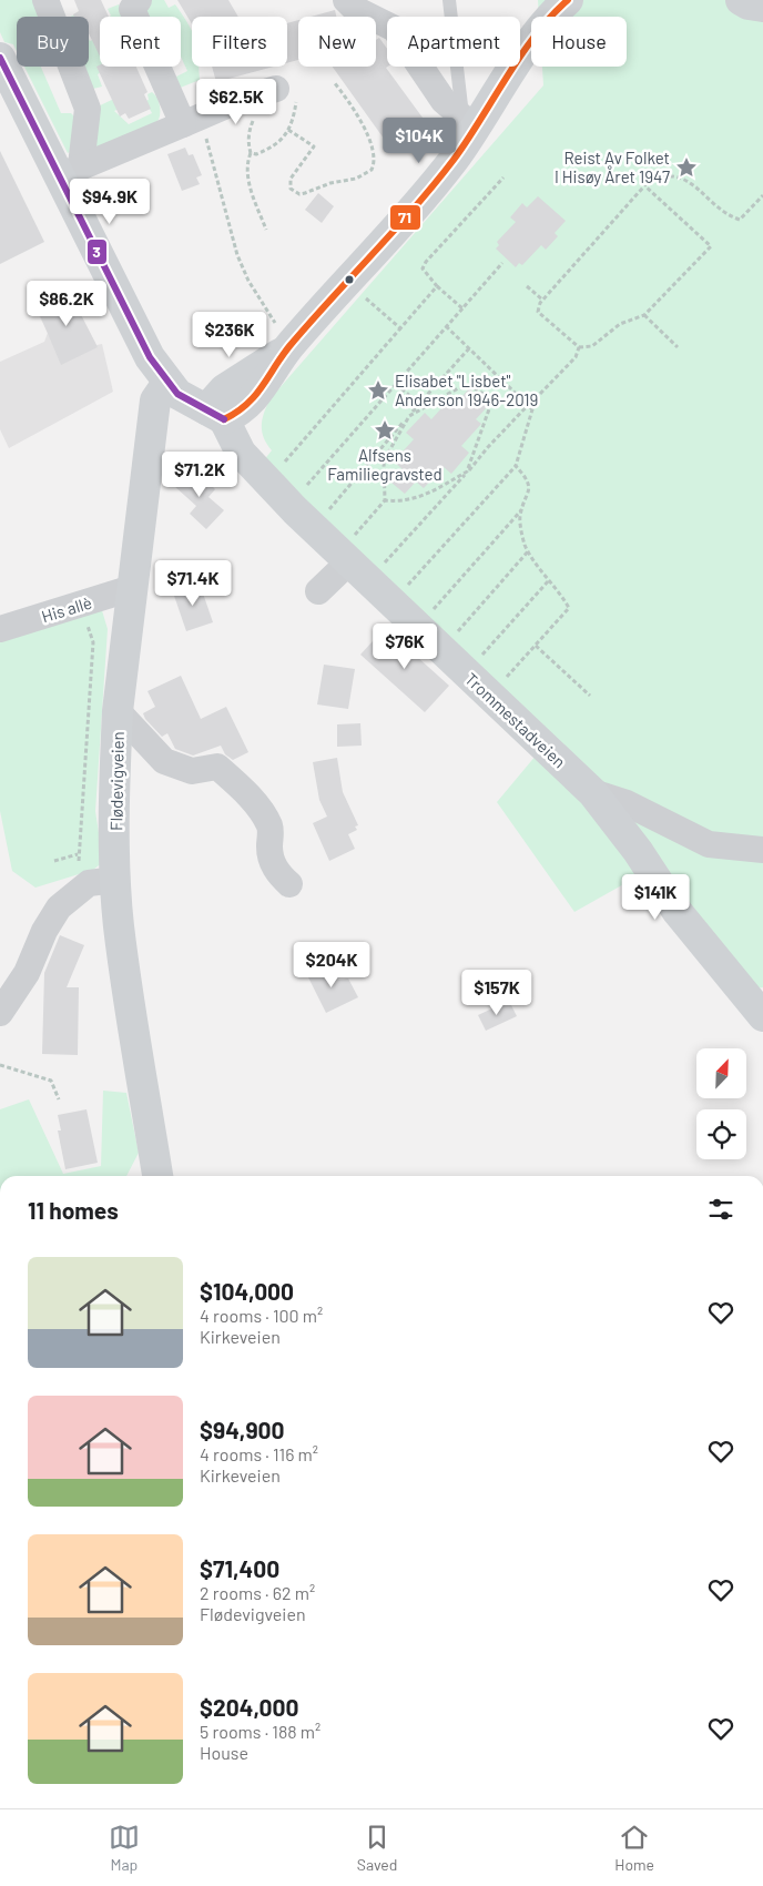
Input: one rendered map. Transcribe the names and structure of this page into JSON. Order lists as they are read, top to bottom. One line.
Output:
{"streets":{"main road":["Trommestadveien","Flødevigveien"],"street":["His allè"]},"crossings":[["His allè","Flødevigveien"]],"places":{"place":["Reist Av Folket I Hisøy Året 1947","Elisabet \"Lisbet\" Anderson 1946-2019","Alfsens Familiegravsted"]},"lines":["transit line 71","transit line 3"],"north":"top right","page":{"chip":["Buy","Rent","Filters","New","Apartment","House"],"price":["$62.5K","$104K","$94.9K","$86.2K","$236K","$71.2K","$71.4K","$76K","$141K","$204K","$157K"],"heading":"11 homes","list":[{"name":"$104,000","note":"4 rooms · 100 m² · Kirkeveien"},{"name":"$94,900","note":"4 rooms · 116 m² · Kirkeveien"},{"name":"$71,400","note":"2 rooms · 62 m² · Flødevigveien"},{"name":"$204,000","note":"5 rooms · 188 m² · House"}],"tabs":["Map","Saved","Home"]}}
